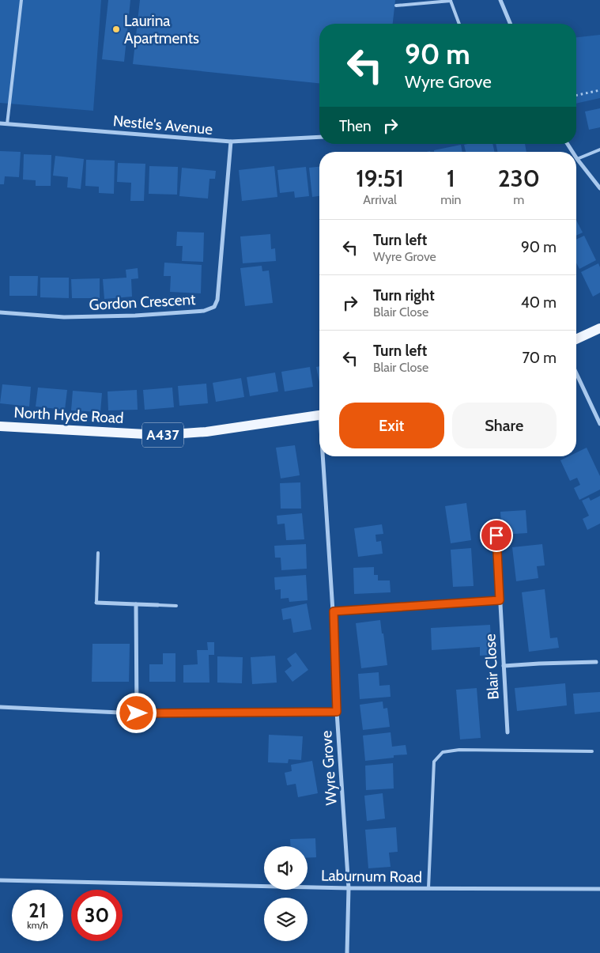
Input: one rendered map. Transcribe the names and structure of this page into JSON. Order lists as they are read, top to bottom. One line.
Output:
{"streets":{"main road":["North Hyde Road","A437"],"street":["Nestle's Avenue","Gordon Crescent","Blair Close","Wyre Grove","Laburnum Road"]},"crossings":[["Nestle's Avenue","Gordon Crescent"],["Wyre Grove","Laburnum Road"]],"places":["Laurina Apartments"],"page":{"turn":["90 m","Wyre Grove"],"then":"Then","eta":["19:51","Arrival","1","min","230","m"],"list":[{"name":"Turn left","note":"Wyre Grove","value":"90 m"},{"name":"Turn right","note":"Blair Close","value":"40 m"},{"name":"Turn left","note":"Blair Close","value":"70 m"}],"buttons":["Exit","Share"],"speed":"21 km/h","limit":"30"}}
